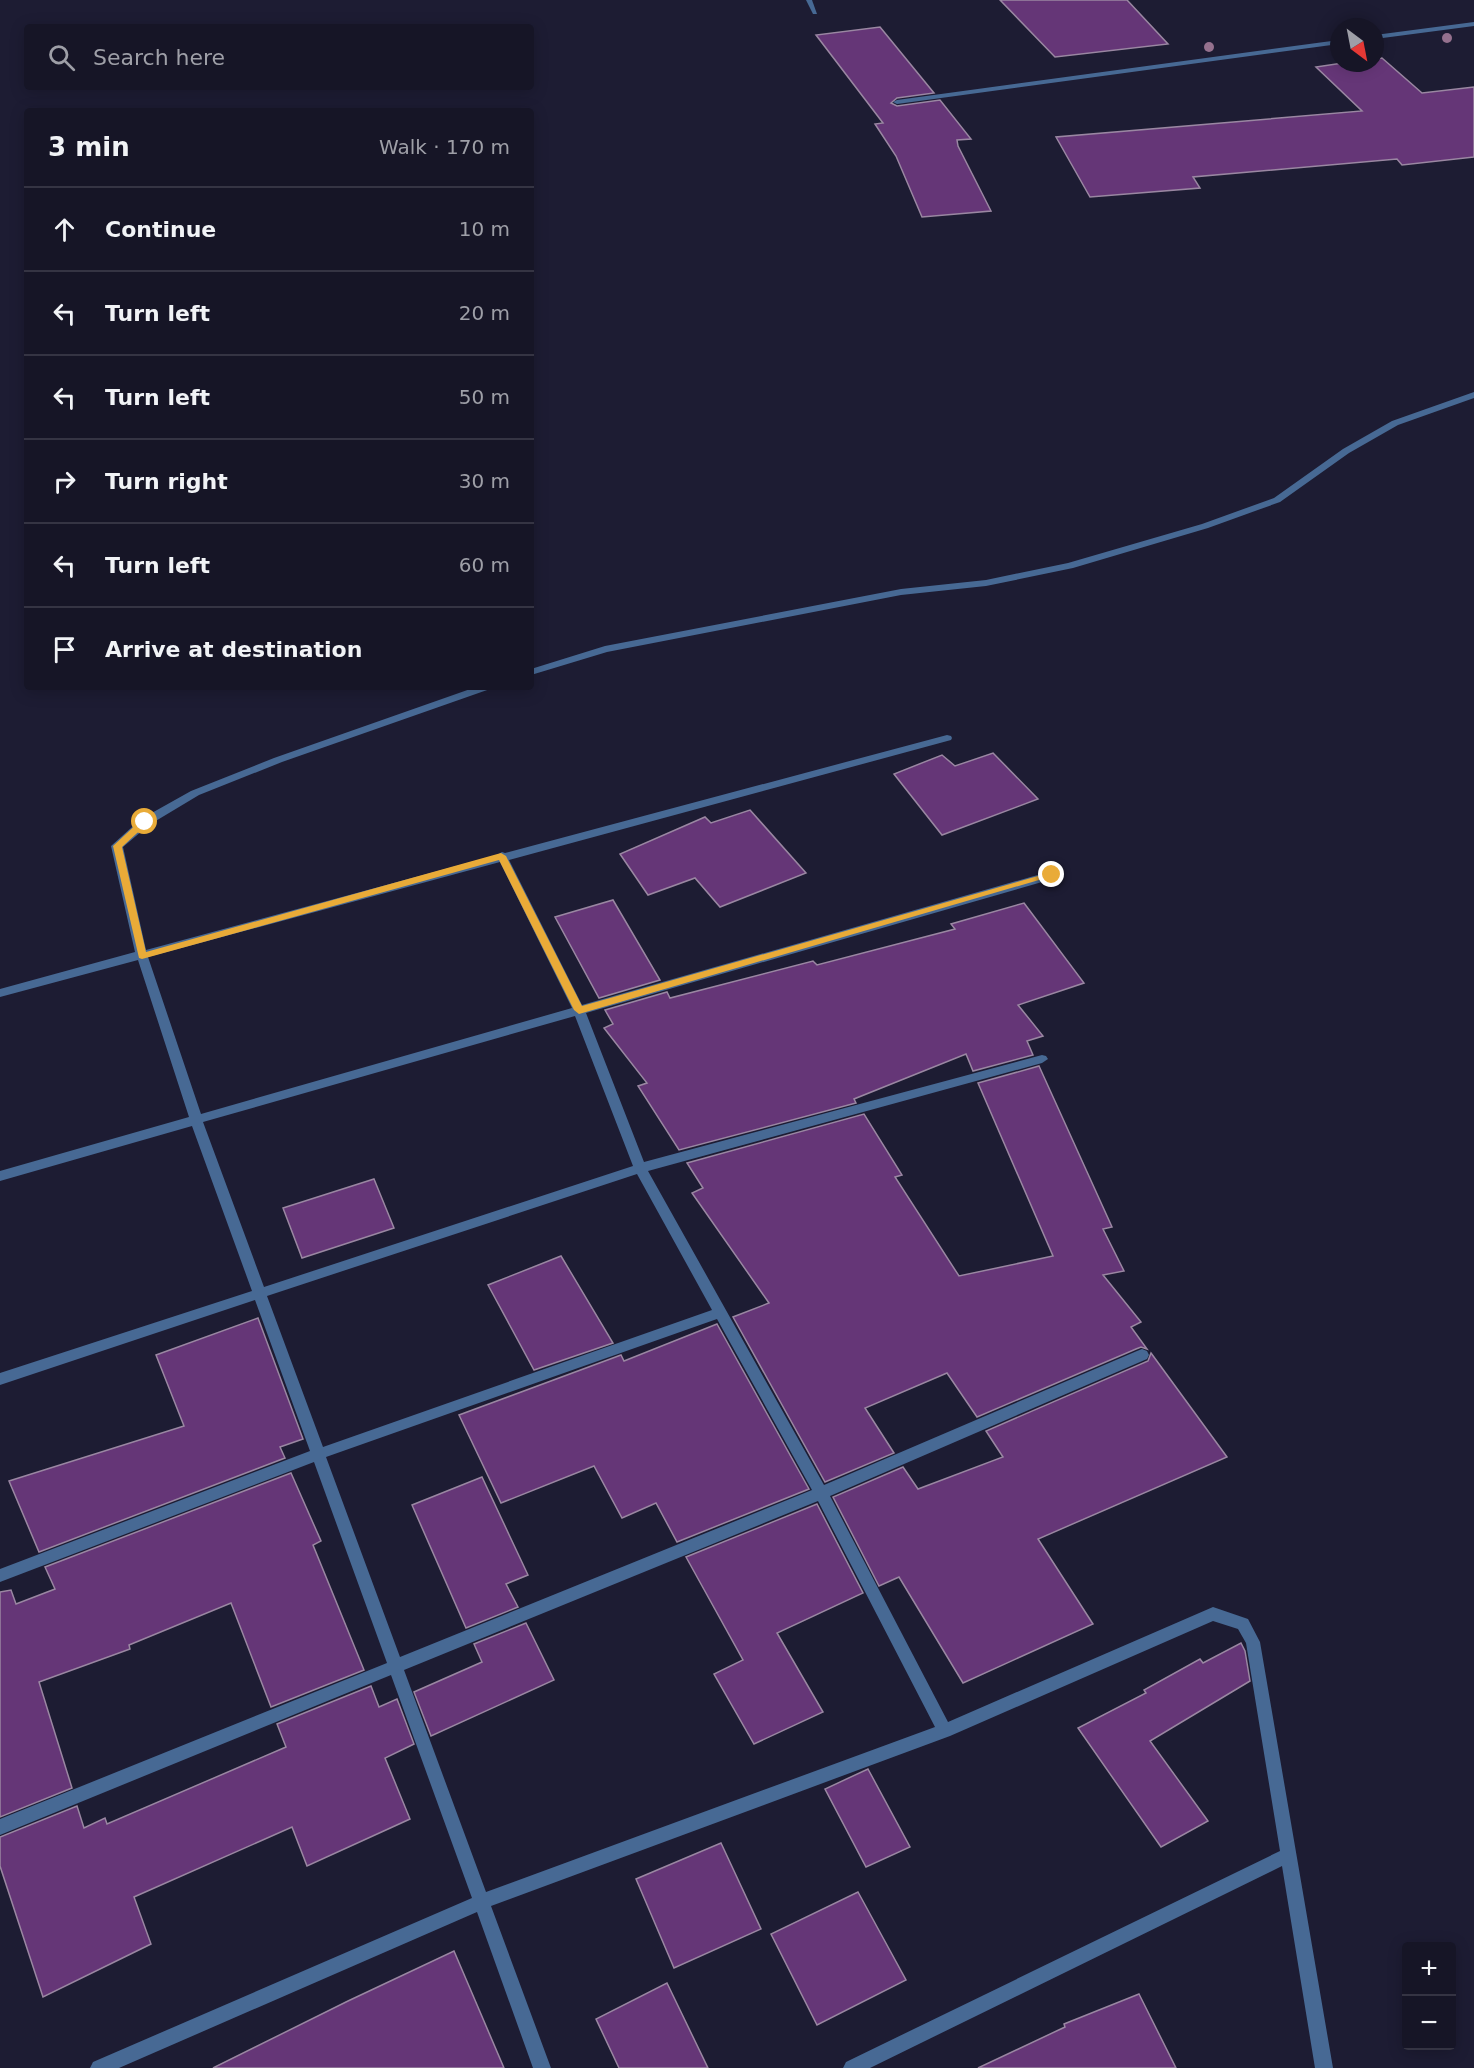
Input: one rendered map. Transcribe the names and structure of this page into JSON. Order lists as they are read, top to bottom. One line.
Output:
{"north":"bottom right","page":{"search":"Search here","heading":["3 min","Walk · 170 m"],"list":[["Continue","10 m"],["Turn left","20 m"],["Turn left","50 m"],["Turn right","30 m"],["Turn left","60 m"],"Arrive at destination"],"map_buttons":["+","−"]}}
